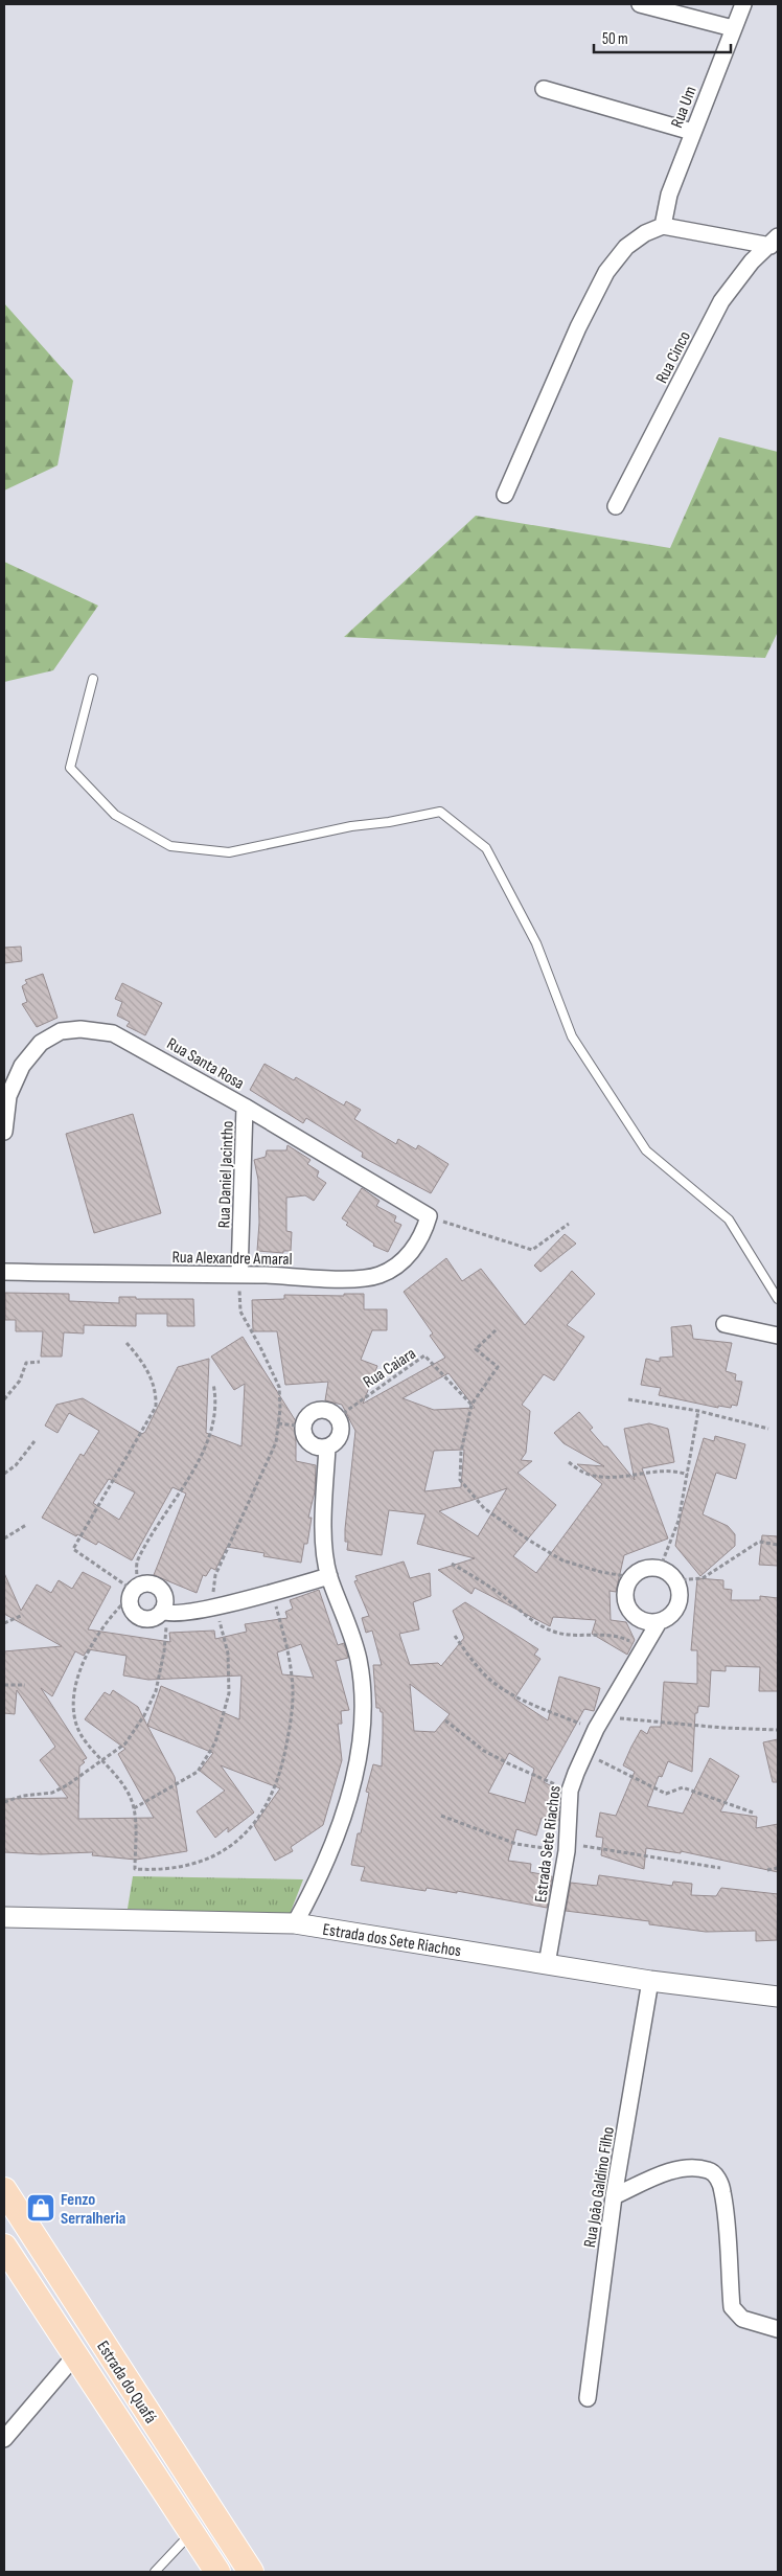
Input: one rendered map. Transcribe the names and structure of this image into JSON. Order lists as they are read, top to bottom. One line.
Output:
{"streets":{"main road":["Estrada do Quafá"],"street":["Rua Um","Rua Cinco","Rua Santa Rosa","Rua Daniel Jacintho","Rua Alexandre Amaral","Estrada Sete Riachos","Estrada dos Sete Riachos","Rua João Galdino Filho"],"path":["Rua Caiara"]},"crossings":[["Rua Santa Rosa","Rua Daniel Jacintho"],["Rua Santa Rosa","Rua Alexandre Amaral"],["Rua Daniel Jacintho","Rua Alexandre Amaral"],["Estrada Sete Riachos","Estrada dos Sete Riachos"],["Estrada dos Sete Riachos","Rua João Galdino Filho"]],"places":{"shop":["Fenzo Serralheria"]},"scale_bar":"50 m"}
